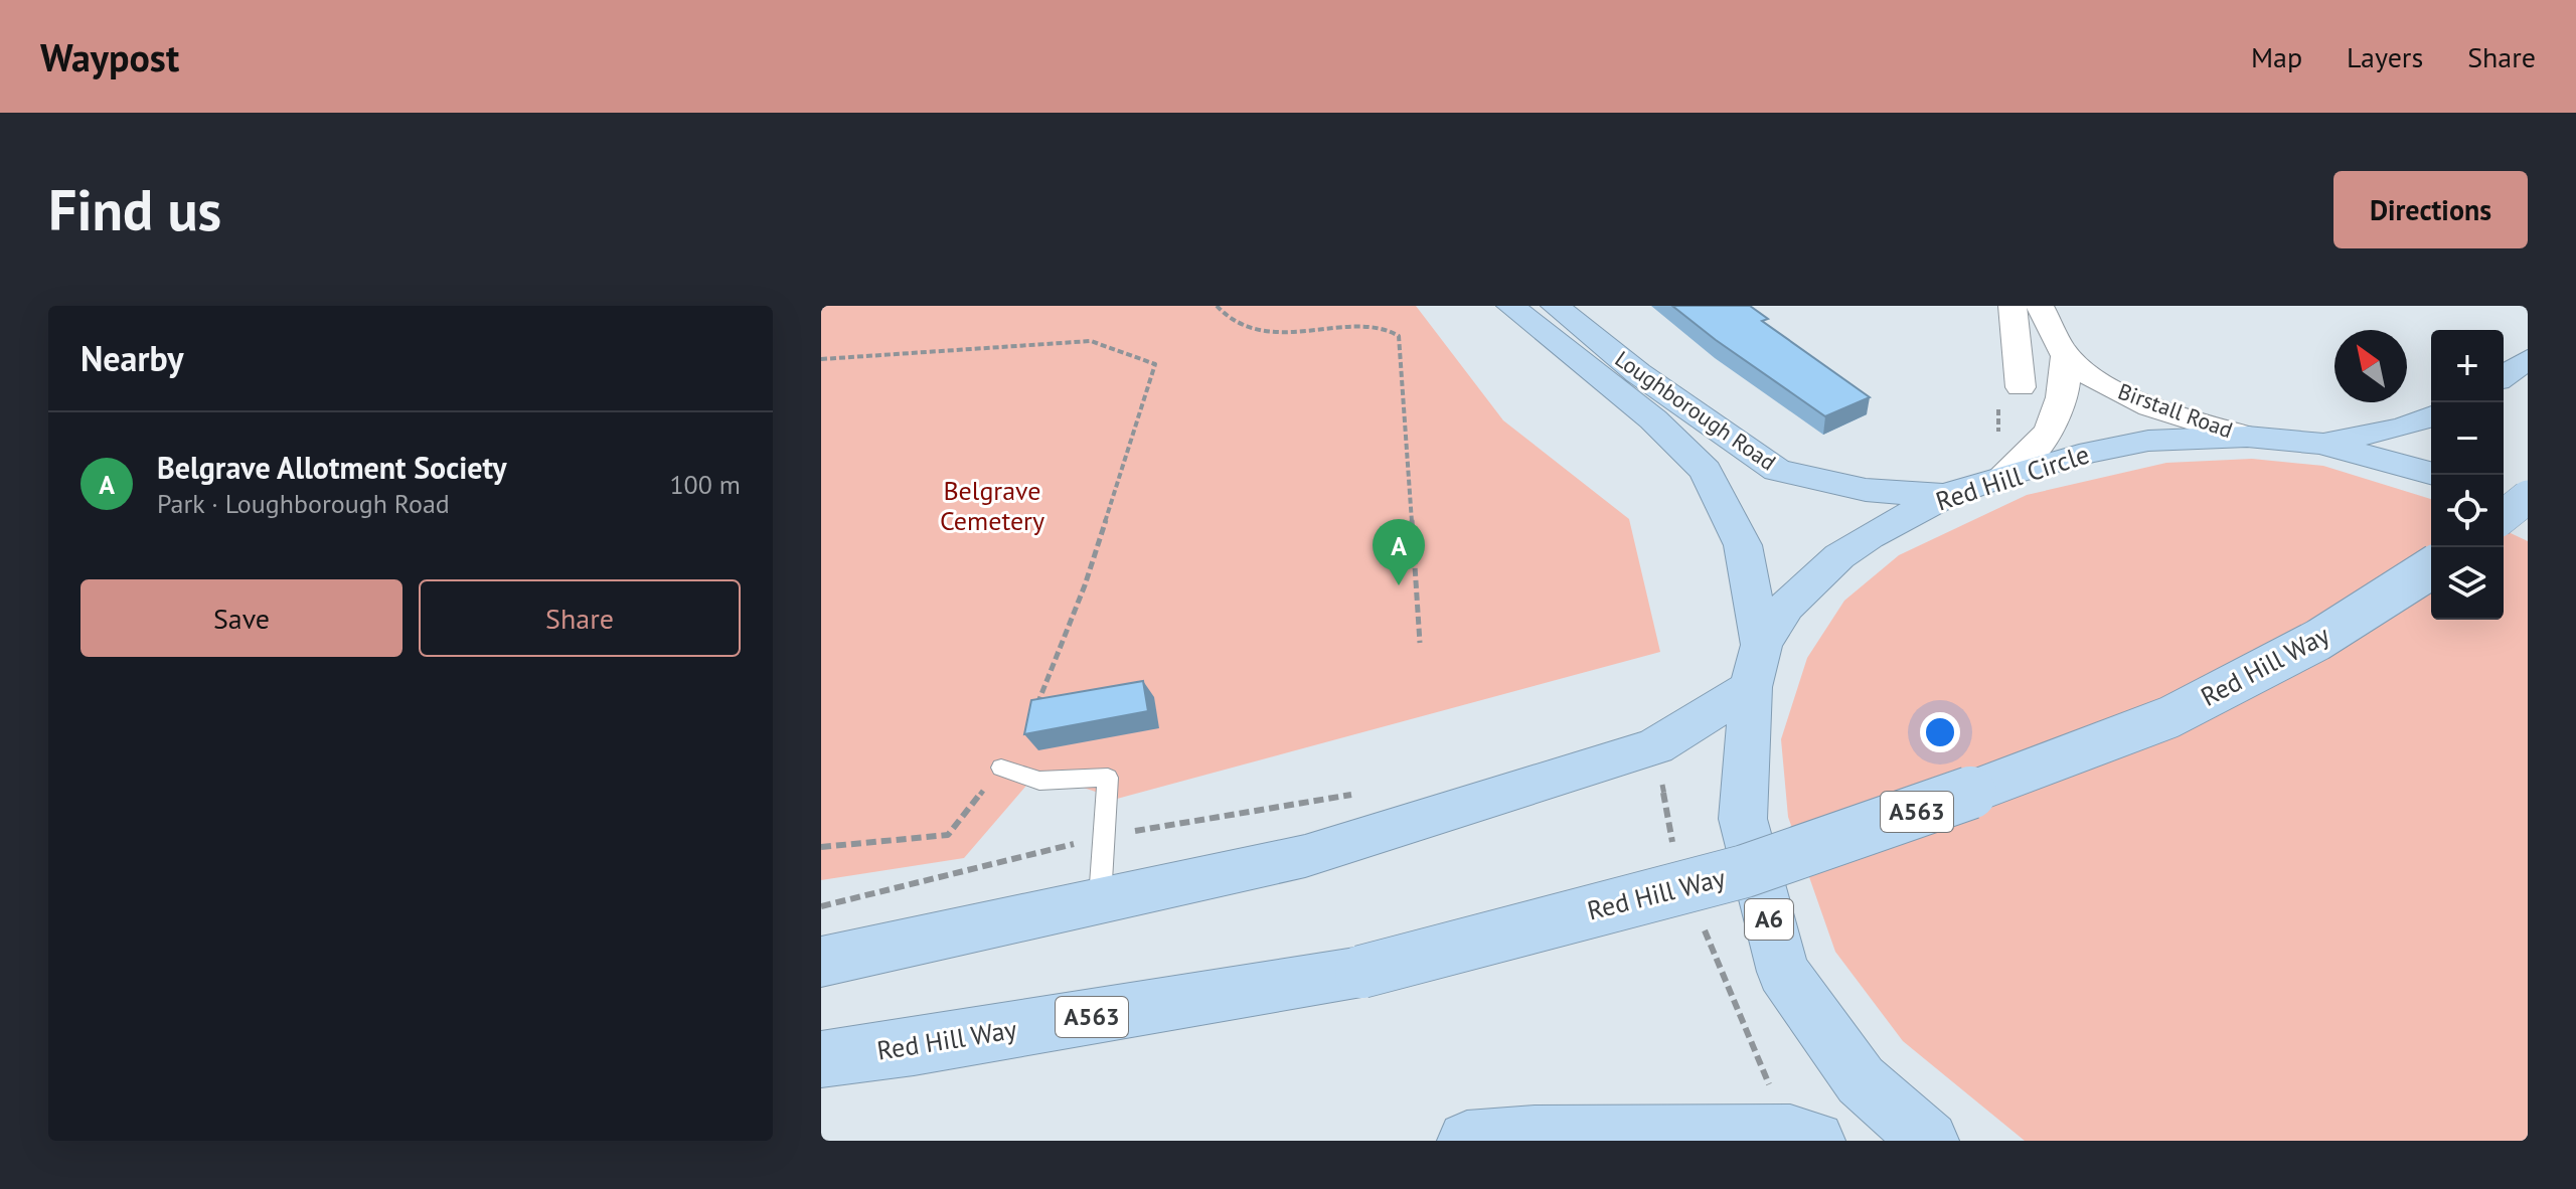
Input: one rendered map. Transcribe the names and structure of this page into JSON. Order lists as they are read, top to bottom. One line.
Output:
{"streets":{"highway":["Loughborough Road","Red Hill Circle","Red Hill Way","A563","A6"],"street":["Birstall Road"]},"crossings":[["Loughborough Road","Red Hill Circle"],["Birstall Road","Red Hill Circle"]],"parks":["Belgrave Cemetery"],"north":"top left","page":{"header":"Waypost","nav":["Map","Layers","Share"],"buttons":["Directions",["Save","Share"]],"title":"Find us","heading":"Nearby","map_buttons":["+","−"],"list":[{"mark":"A","name":"Belgrave Allotment Society","note":"Park · Loughborough Road","value":"100 m"}],"pins":"A"}}
